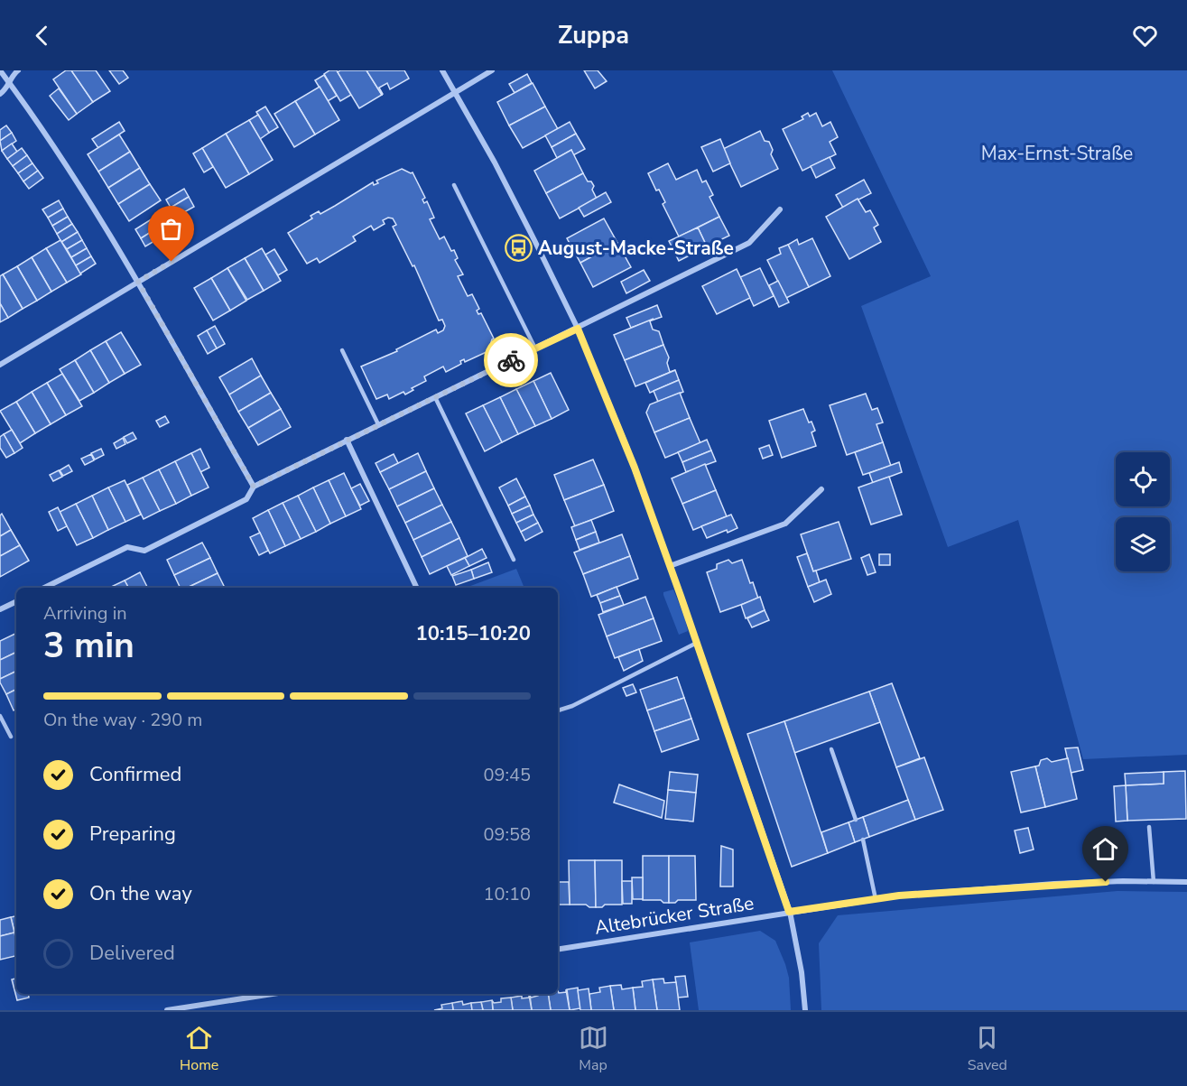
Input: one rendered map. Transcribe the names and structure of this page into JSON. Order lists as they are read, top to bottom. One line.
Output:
{"streets":{"street":["Altebrücker Straße"]},"parks":["Max-Ernst-Straße"],"places":{"bus stop":["August-Macke-Straße"]},"page":{"header":"Zuppa","heading":["3 min","Arriving in","10:15–10:20"],"bar":"On the way · 290 m","list":[["Confirmed","09:45"],["Preparing","09:58"],["On the way","10:10"],"Delivered"],"tabs":["Home","Map","Saved"]}}
